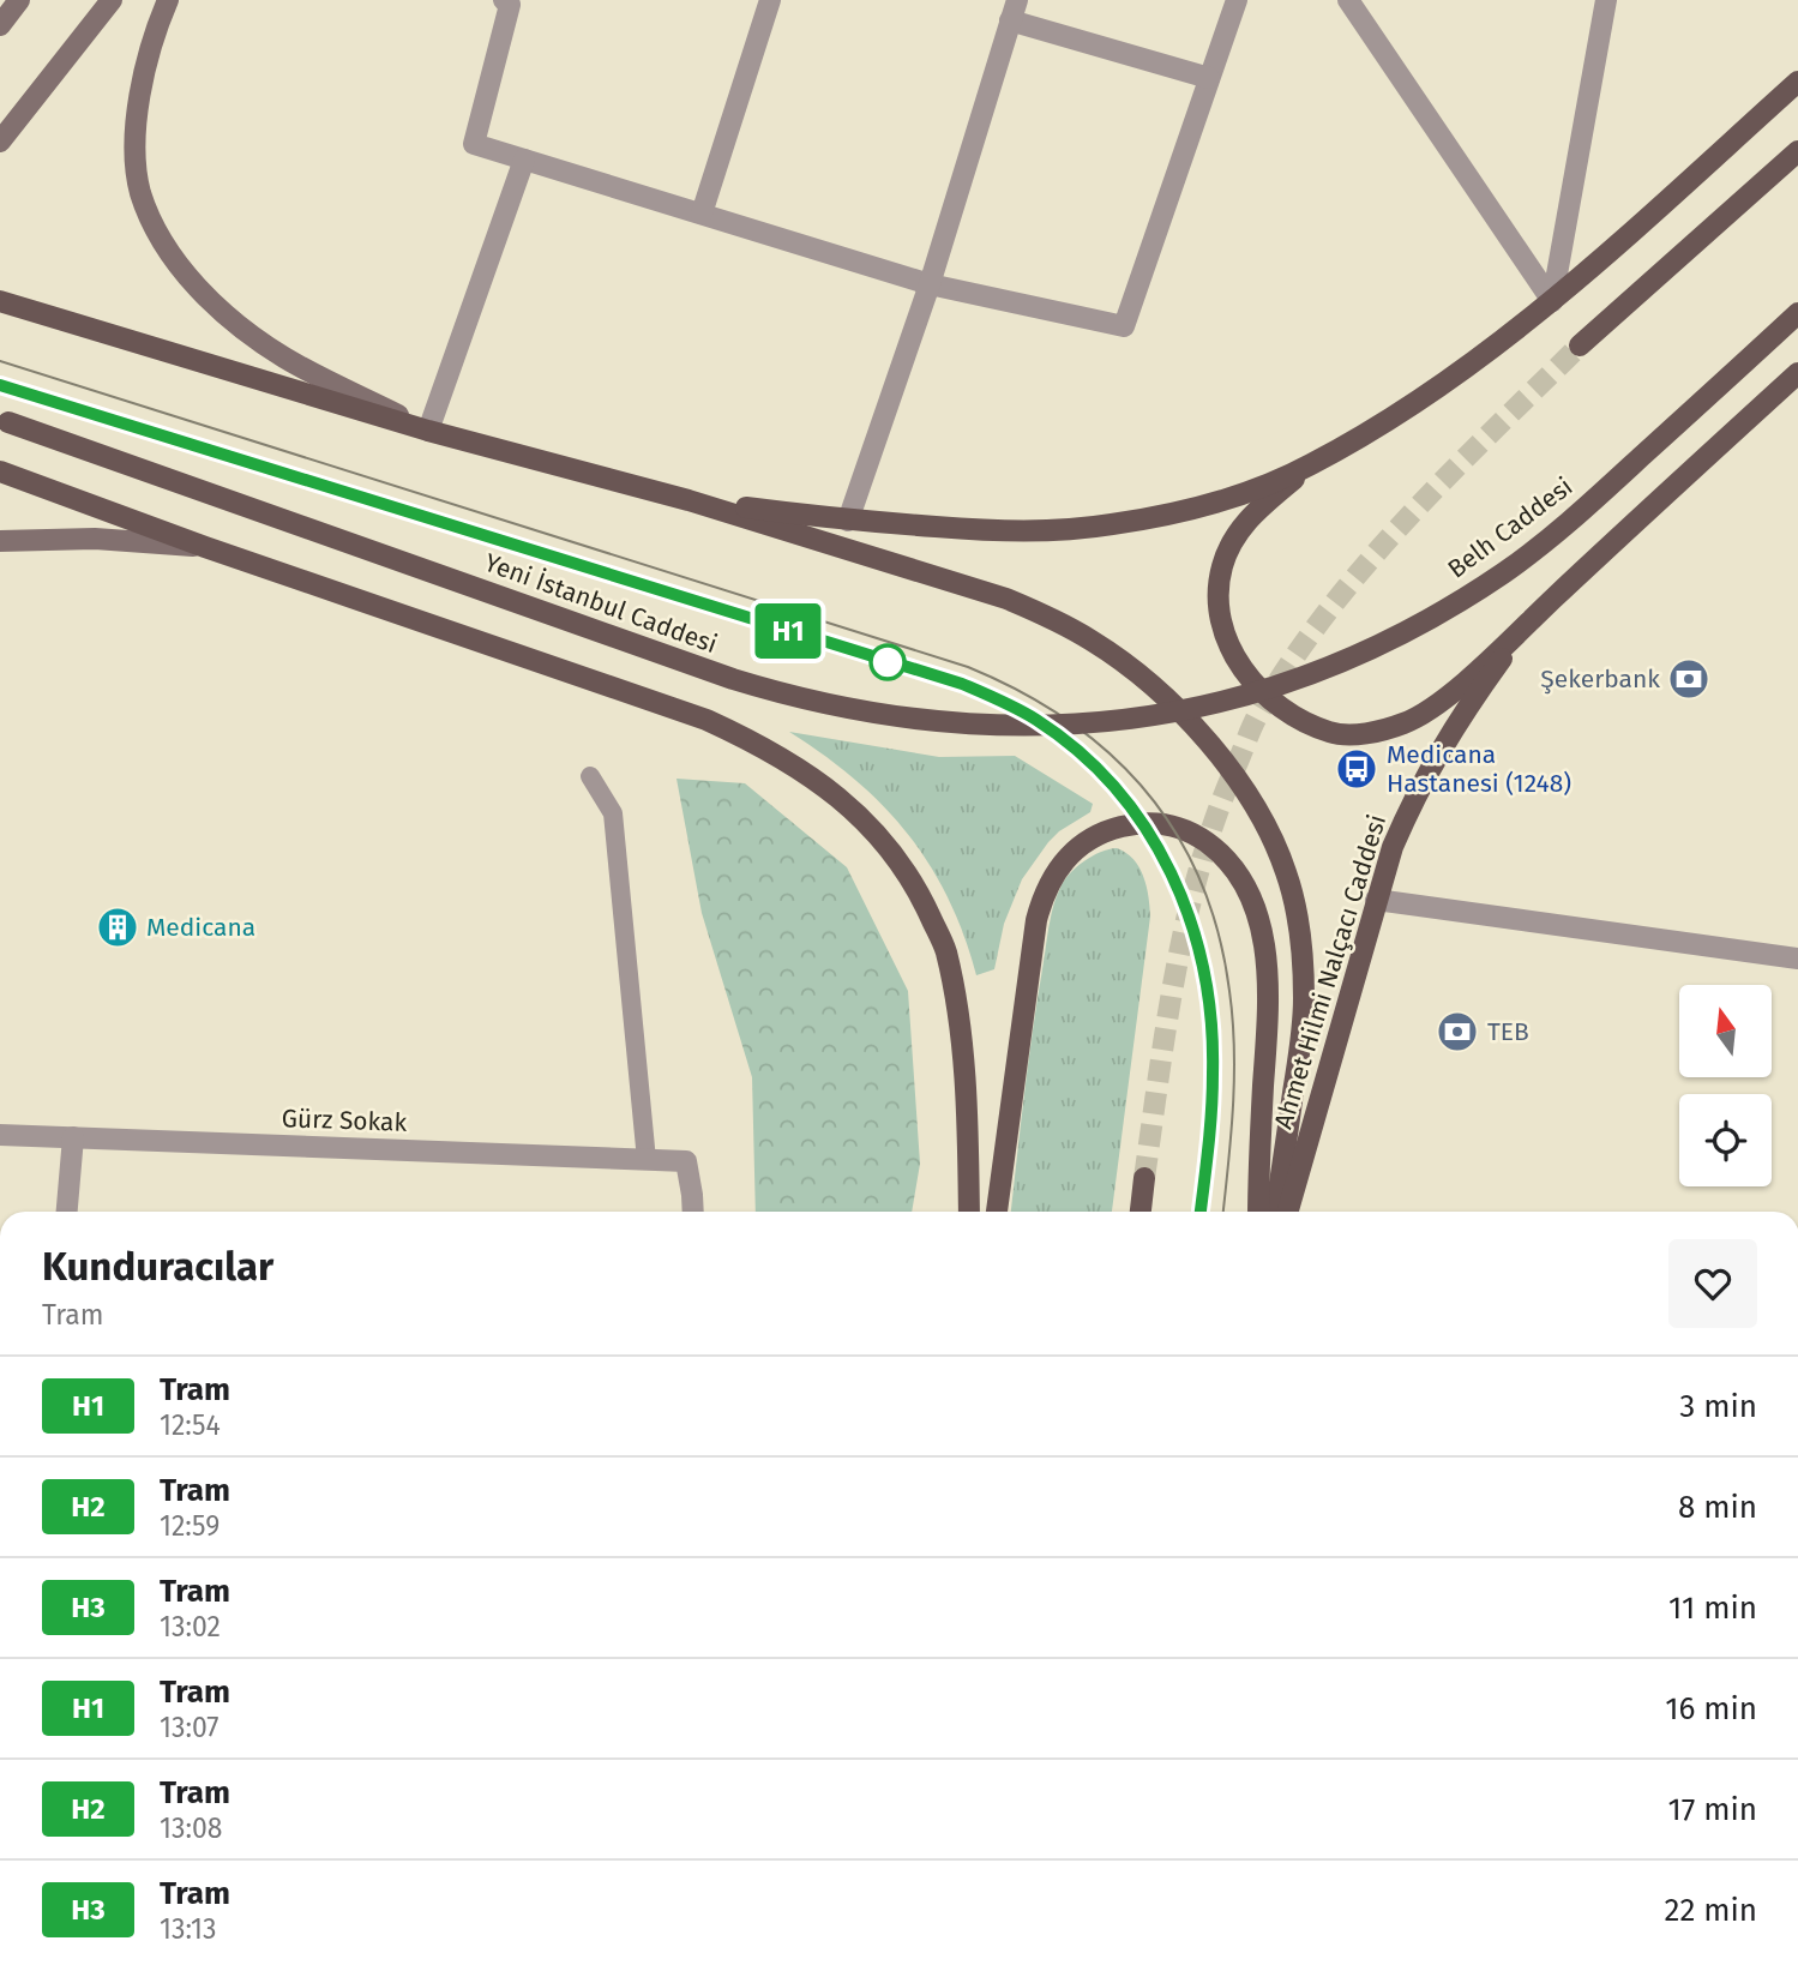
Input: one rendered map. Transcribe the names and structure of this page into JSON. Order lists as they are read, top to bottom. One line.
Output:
{"streets":{"main road":["Belh Caddesi","Yeni İstanbul Caddesi","Ahmet Hilmi Nalçacı Caddesi"],"street":["Gürz Sokak"]},"crossings":[["Belh Caddesi","Yeni İstanbul Caddesi"]],"places":{"bank":["Şekerbank","TEB"],"bus stop":["Medicana Hastanesi (1248)"],"building":["Medicana"]},"lines":["tram line H1"],"north":"top","page":{"on_map":"H1","heading":["Kunduracılar","Tram"],"list":[{"mark":"H1","name":"Tram","note":"12:54","value":"3 min"},{"mark":"H2","name":"Tram","note":"12:59","value":"8 min"},{"mark":"H3","name":"Tram","note":"13:02","value":"11 min"},{"mark":"H1","name":"Tram","note":"13:07","value":"16 min"},{"mark":"H2","name":"Tram","note":"13:08","value":"17 min"},{"mark":"H3","name":"Tram","note":"13:13","value":"22 min"}]}}
